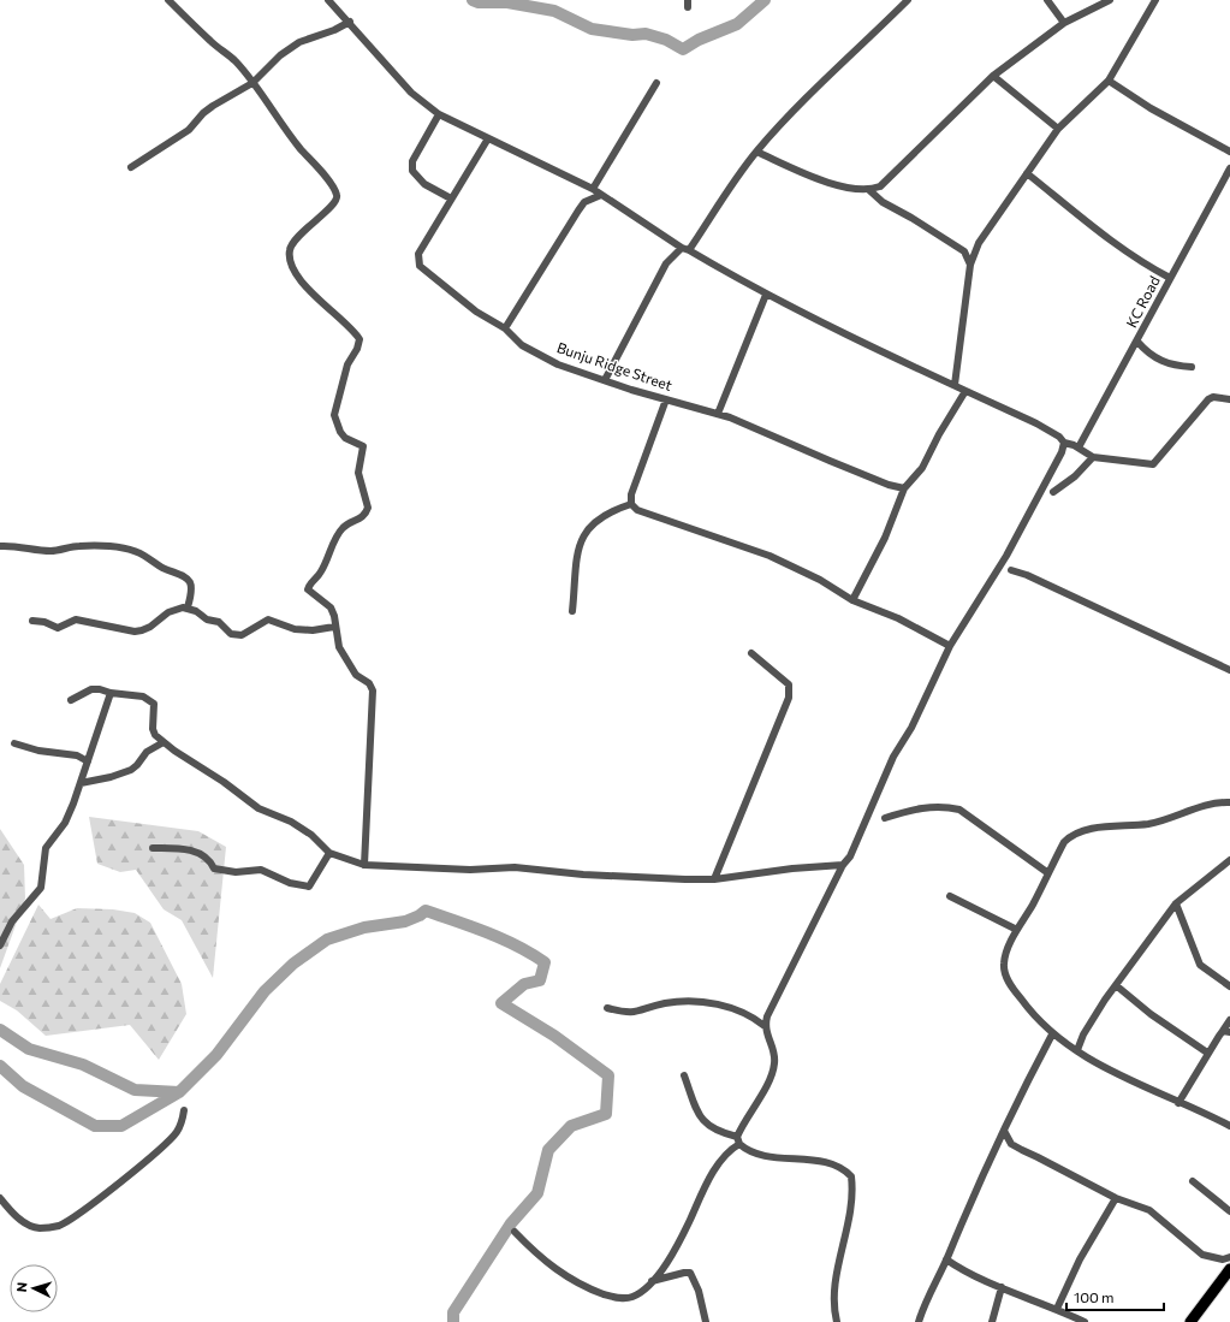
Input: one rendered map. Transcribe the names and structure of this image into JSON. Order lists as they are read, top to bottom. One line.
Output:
{"streets":{"street":["KC Road","Bunju Ridge Street"]},"scale_bar":"100 m","north":"left"}
